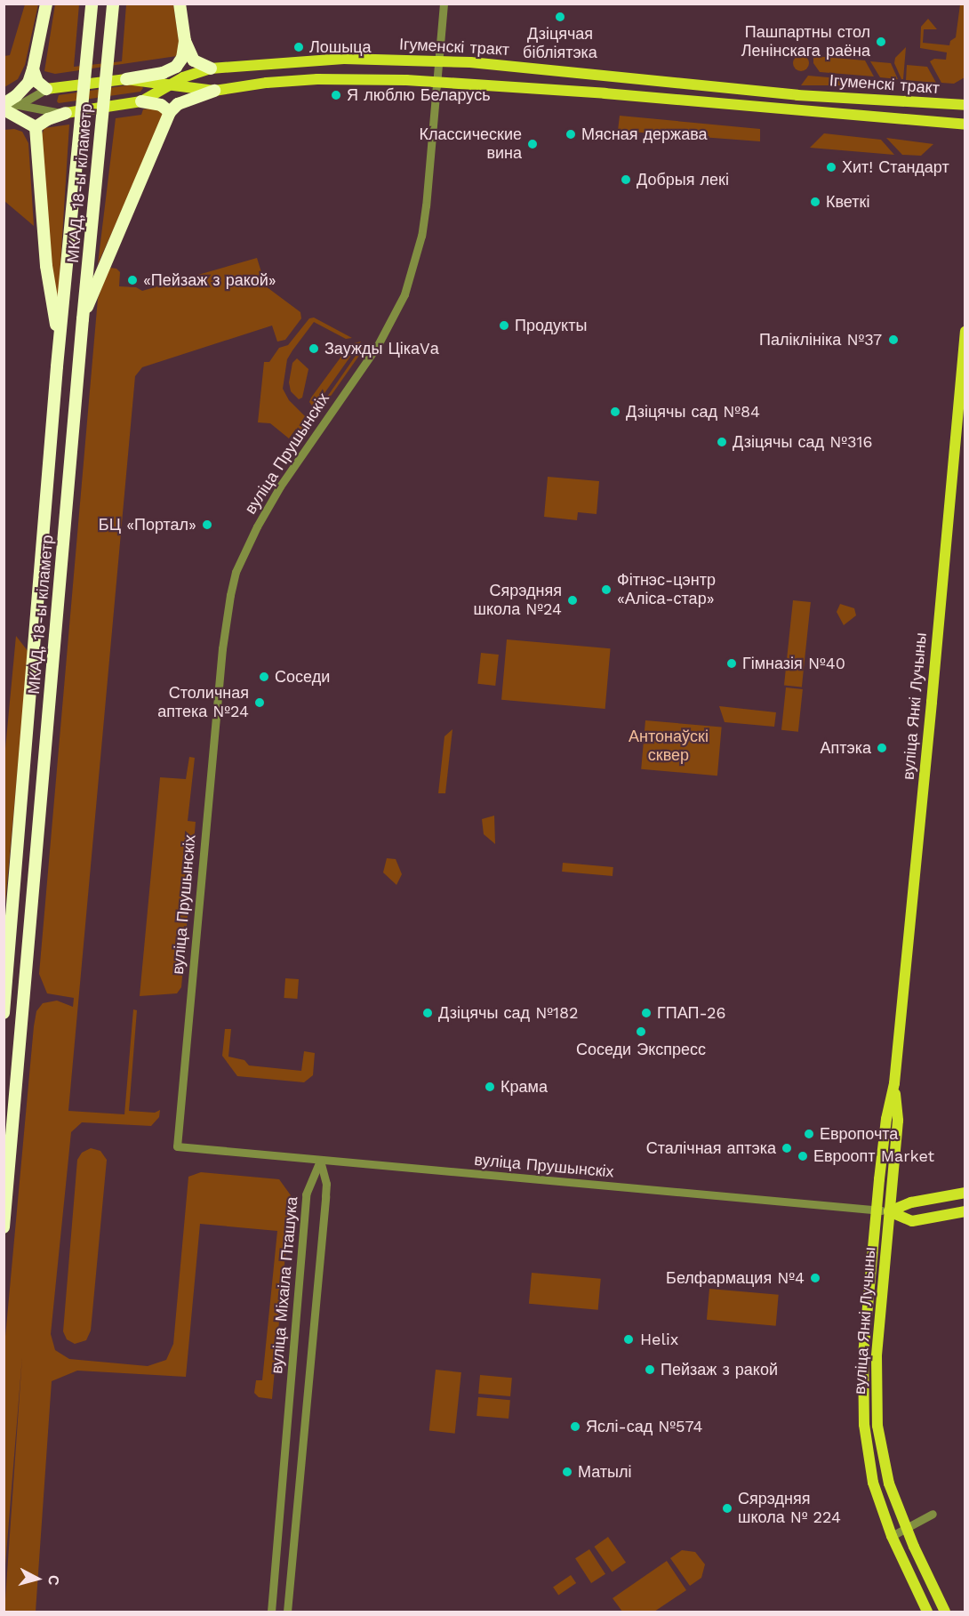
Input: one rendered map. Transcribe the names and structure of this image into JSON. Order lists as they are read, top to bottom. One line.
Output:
{"streets":{"highway":["МКАД, 18-ы кіламетр"],"main road":["Ігуменскі тракт","вуліца Янкі Лучыны"],"street":["вуліца Прушынскіх","вуліца Міхаіла Пташука"]},"crossings":[["Ігуменскі тракт","вуліца Прушынскіх"],["вуліца Прушынскіх","вуліца Янкі Лучыны"],["вуліца Прушынскіх","вуліца Міхаіла Пташука"]],"parks":["Антонаўскі сквер"],"places":["Дзіцячая бібліятэка","Пашпартны стол Ленінскага раёна","Лошыца","Я люблю Беларусь","Мясная держава","Классические вина","Хит! Стандарт","Добрыя лекі","Кветкі","«Пейзаж з ракой»","Продукты","Паліклініка №37","Заужды ЦікаVа","Дзіцячы сад №84","Дзіцячы сад №316","БЦ «Портал»","Фітнэс-цэнтр «Аліса-стар»","Сярэдняя школа №24","Гімназія №40","Соседи","Столичная аптека №24","Аптэка","Дзіцячы сад №182","ГПАП-26","Соседи Экспресс","Крама","Европочта","Сталічная аптэка","Евроопт Market","Белфармация №4","Helix","Пейзаж з ракой","Яслі-сад №574","Матылі","Сярэдняя школа № 224"],"north":"right"}
